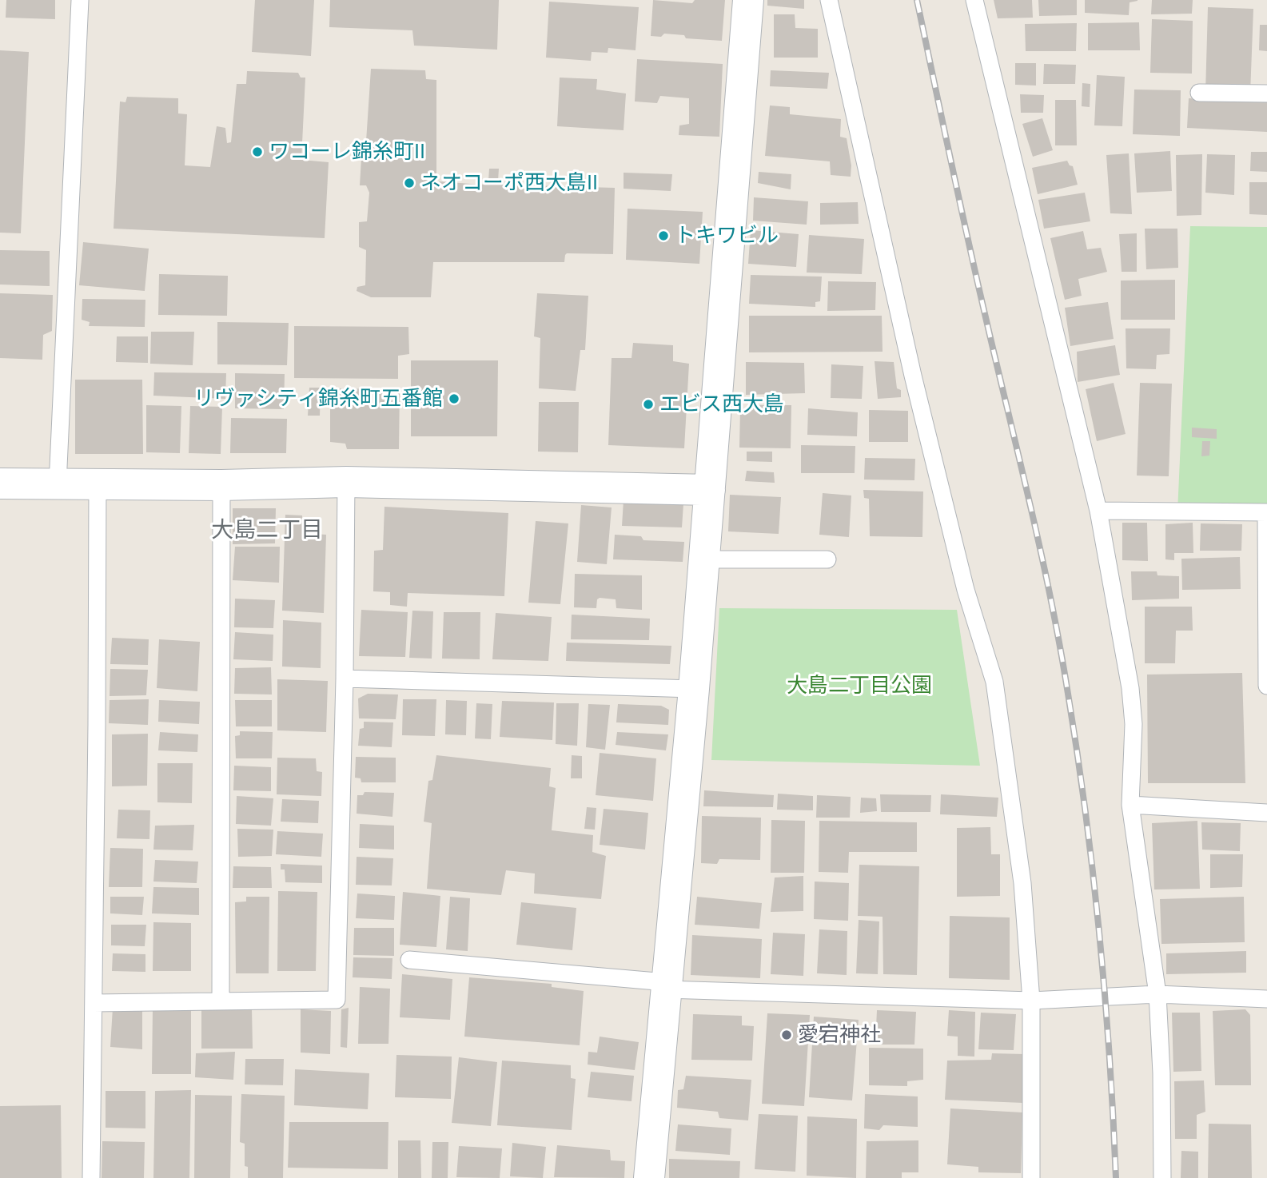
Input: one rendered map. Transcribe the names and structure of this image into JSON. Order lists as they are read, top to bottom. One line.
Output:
{"districts":["大島二丁目"],"parks":["大島二丁目公園"],"places":["ワコーレ錦糸町II","ネオコーポ西大島II","トキワビル","リヴァシティ錦糸町五番館","エビス西大島","愛宕神社"]}
